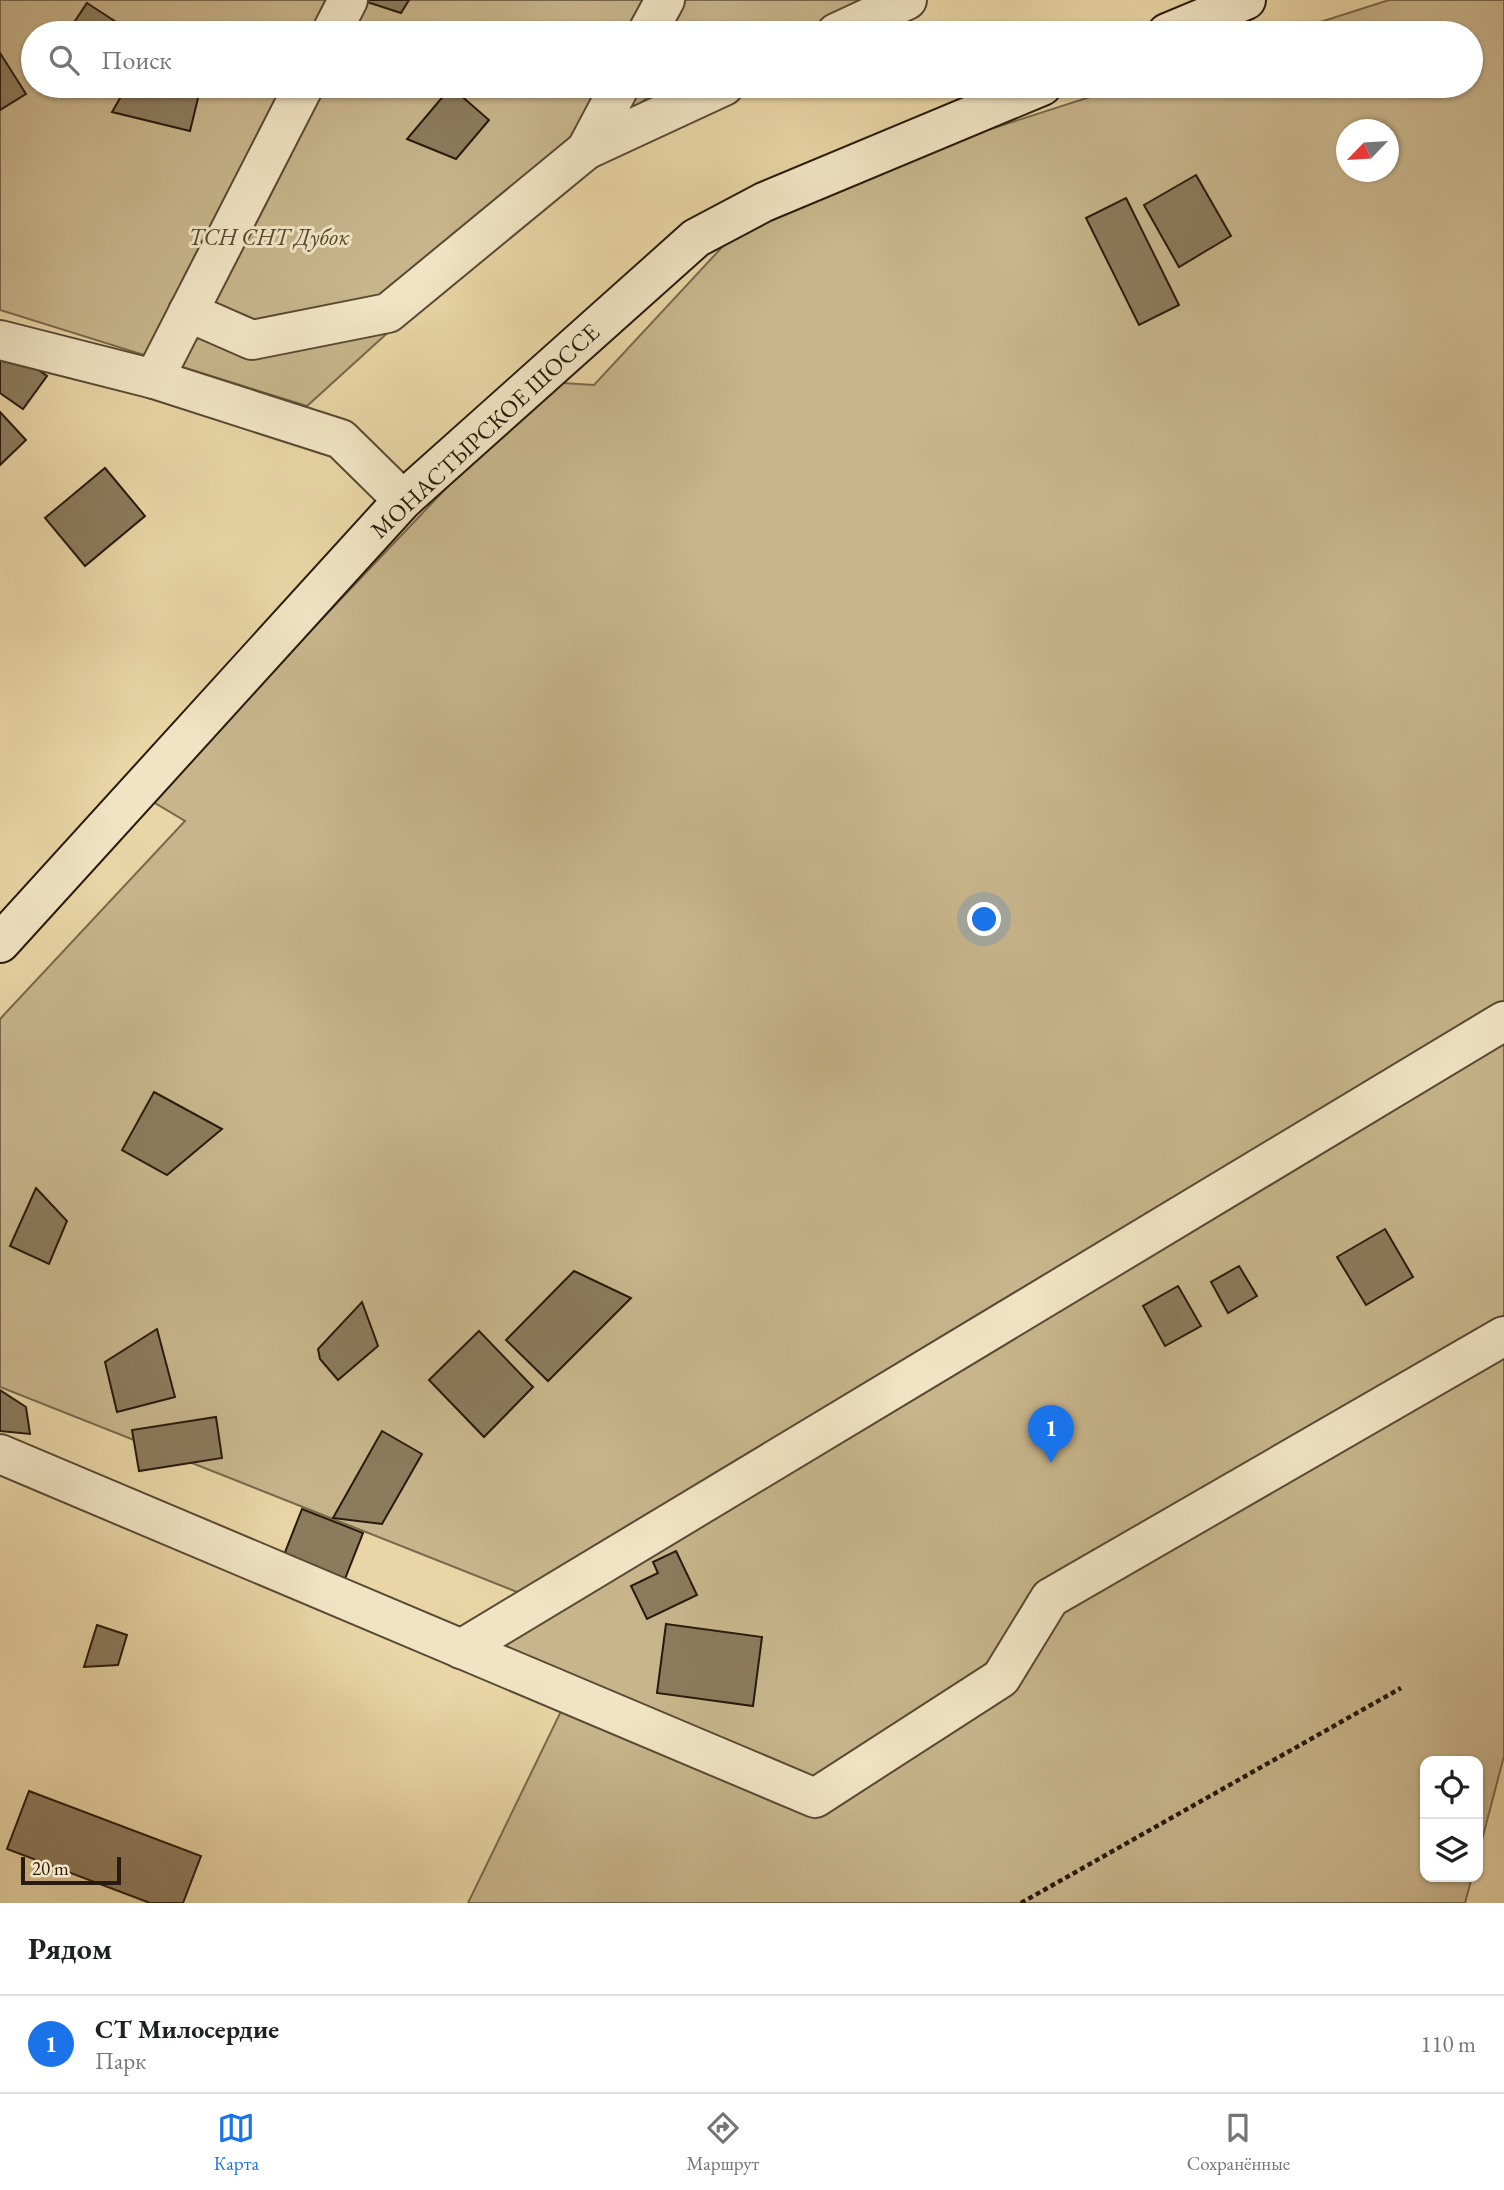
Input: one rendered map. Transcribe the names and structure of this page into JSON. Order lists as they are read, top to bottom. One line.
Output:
{"streets":{"street":["МОНАСТЫРСКОЕ ШОССЕ"]},"parks":["ТСН СНТ Дубок"],"scale_bar":"20 m","north":"bottom left","page":{"search":"Поиск","pins":"1","scale":"20 m","heading":"Рядом","list":[{"mark":"1","name":"СТ Милосердие","note":"Парк","value":"110 m"}],"nav":["Карта","Маршрут","Сохранённые"]}}
